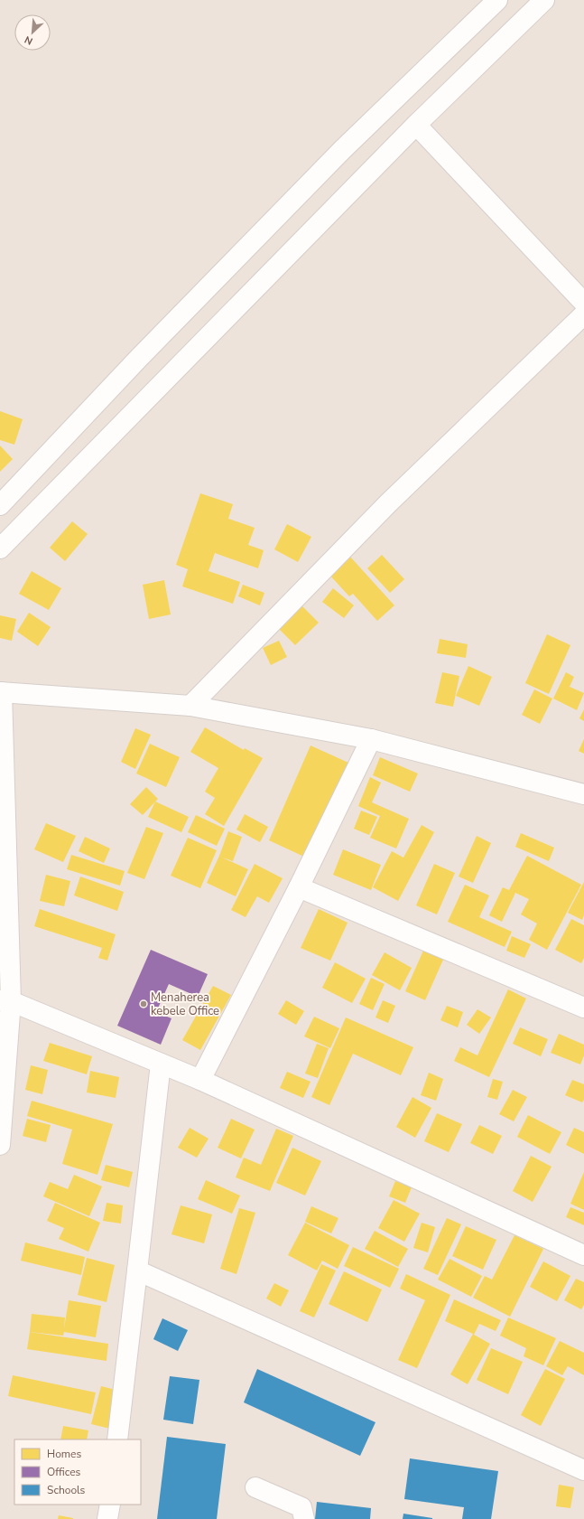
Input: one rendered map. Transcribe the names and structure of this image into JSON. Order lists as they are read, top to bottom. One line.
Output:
{"places":["Menaherea kebele Office"],"legend":["Homes","Offices","Schools"],"north":"bottom left"}
